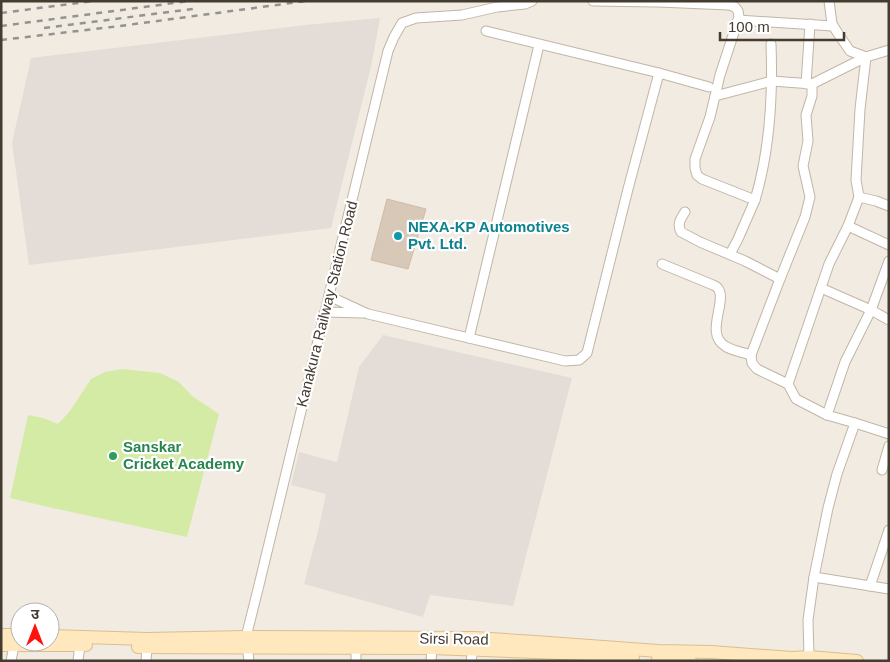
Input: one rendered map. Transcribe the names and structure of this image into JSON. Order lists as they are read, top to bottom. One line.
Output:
{"streets":{"main road":["Sirsi Road"],"street":["Kanakura Railway Station Road"]},"crossings":[["Kanakura Railway Station Road","Sirsi Road"]],"places":["NEXA-KP Automotives Pvt. Ltd.","Sanskar Cricket Academy"],"scale_bar":"100 m","north":"top"}
